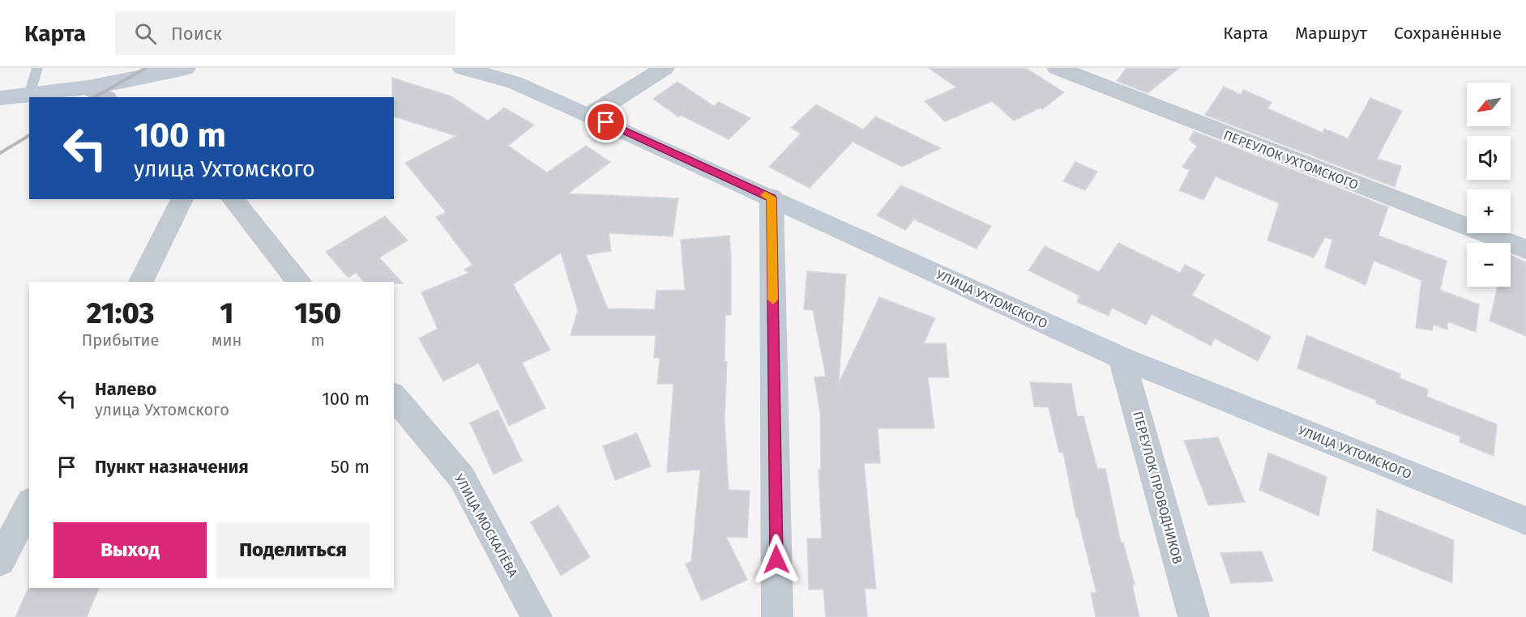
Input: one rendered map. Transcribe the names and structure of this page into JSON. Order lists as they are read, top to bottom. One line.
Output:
{"streets":{"street":["ПЕРЕУЛОК УХТОМСКОГО","УЛИЦА УХТОМСКОГО","ПЕРЕУЛОК ПРОВОДНИКОВ","УЛИЦА МОСКАЛЁВА"]},"crossings":[["УЛИЦА УХТОМСКОГО","ПЕРЕУЛОК ПРОВОДНИКОВ"]],"north":"bottom left","page":{"header":"Карта","search":"Поиск","nav":["Карта","Маршрут","Сохранённые"],"map_buttons":["+","−"],"turn":["100 m","улица Ухтомского"],"eta":["21:03","Прибытие","1","мин","150","m"],"list":[{"name":"Налево","note":"улица Ухтомского","value":"100 m"},{"name":"Пункт назначения","value":"50 m"}],"buttons":["Выход","Поделиться"]}}
